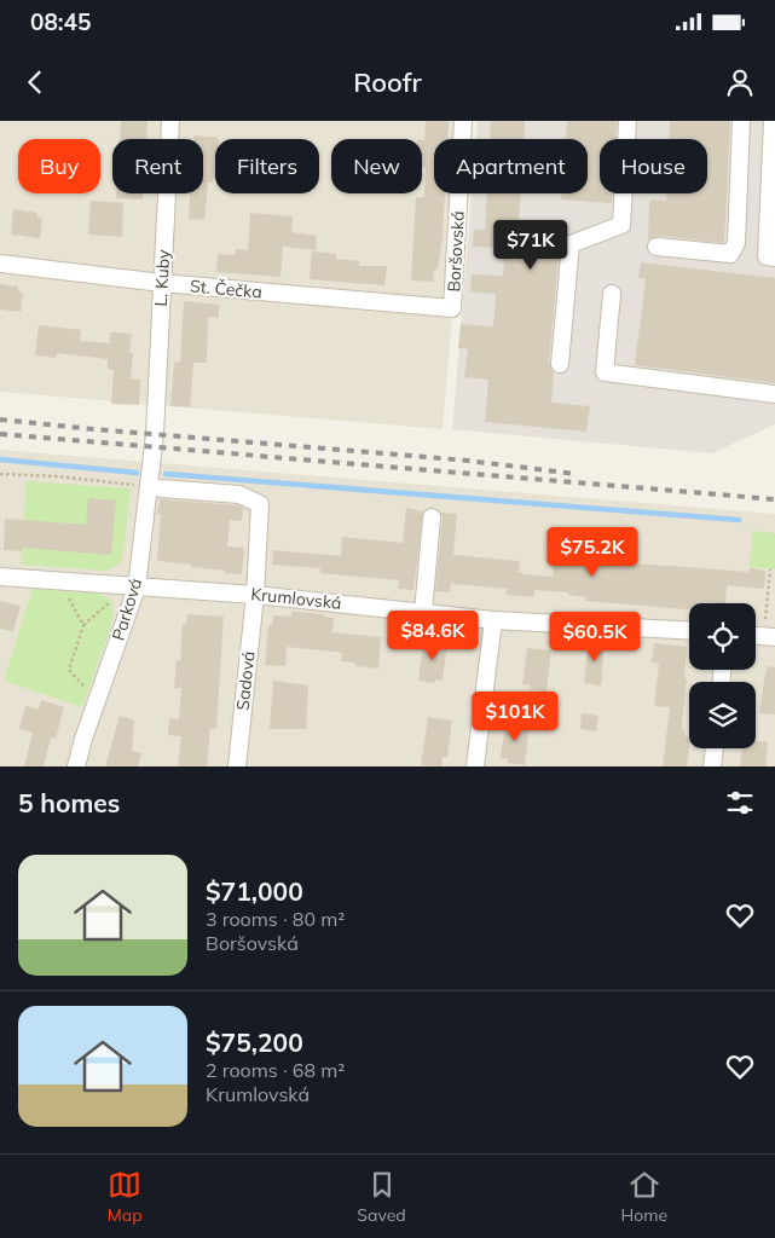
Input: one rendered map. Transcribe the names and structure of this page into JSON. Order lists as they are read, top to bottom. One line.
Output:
{"streets":{"street":["Boršovská","L. Kuby","St. Čečka","Krumlovská","Parková","Sadová"]},"crossings":[["Boršovská","St. Čečka"],["L. Kuby","St. Čečka"],["L. Kuby","Parková"],["Krumlovská","Parková"],["Krumlovská","Sadová"],["Parková","Sadová"]],"page":{"status":"08:45","header":"Roofr","chip":["Buy","Rent","Filters","New","Apartment","House"],"price":["$71K","$75.2K","$84.6K","$60.5K","$101K"],"heading":"5 homes","list":[{"name":"$71,000","note":"3 rooms · 80 m² · Boršovská"},{"name":"$75,200","note":"2 rooms · 68 m² · Krumlovská"}],"tabs":["Map","Saved","Home"]}}
